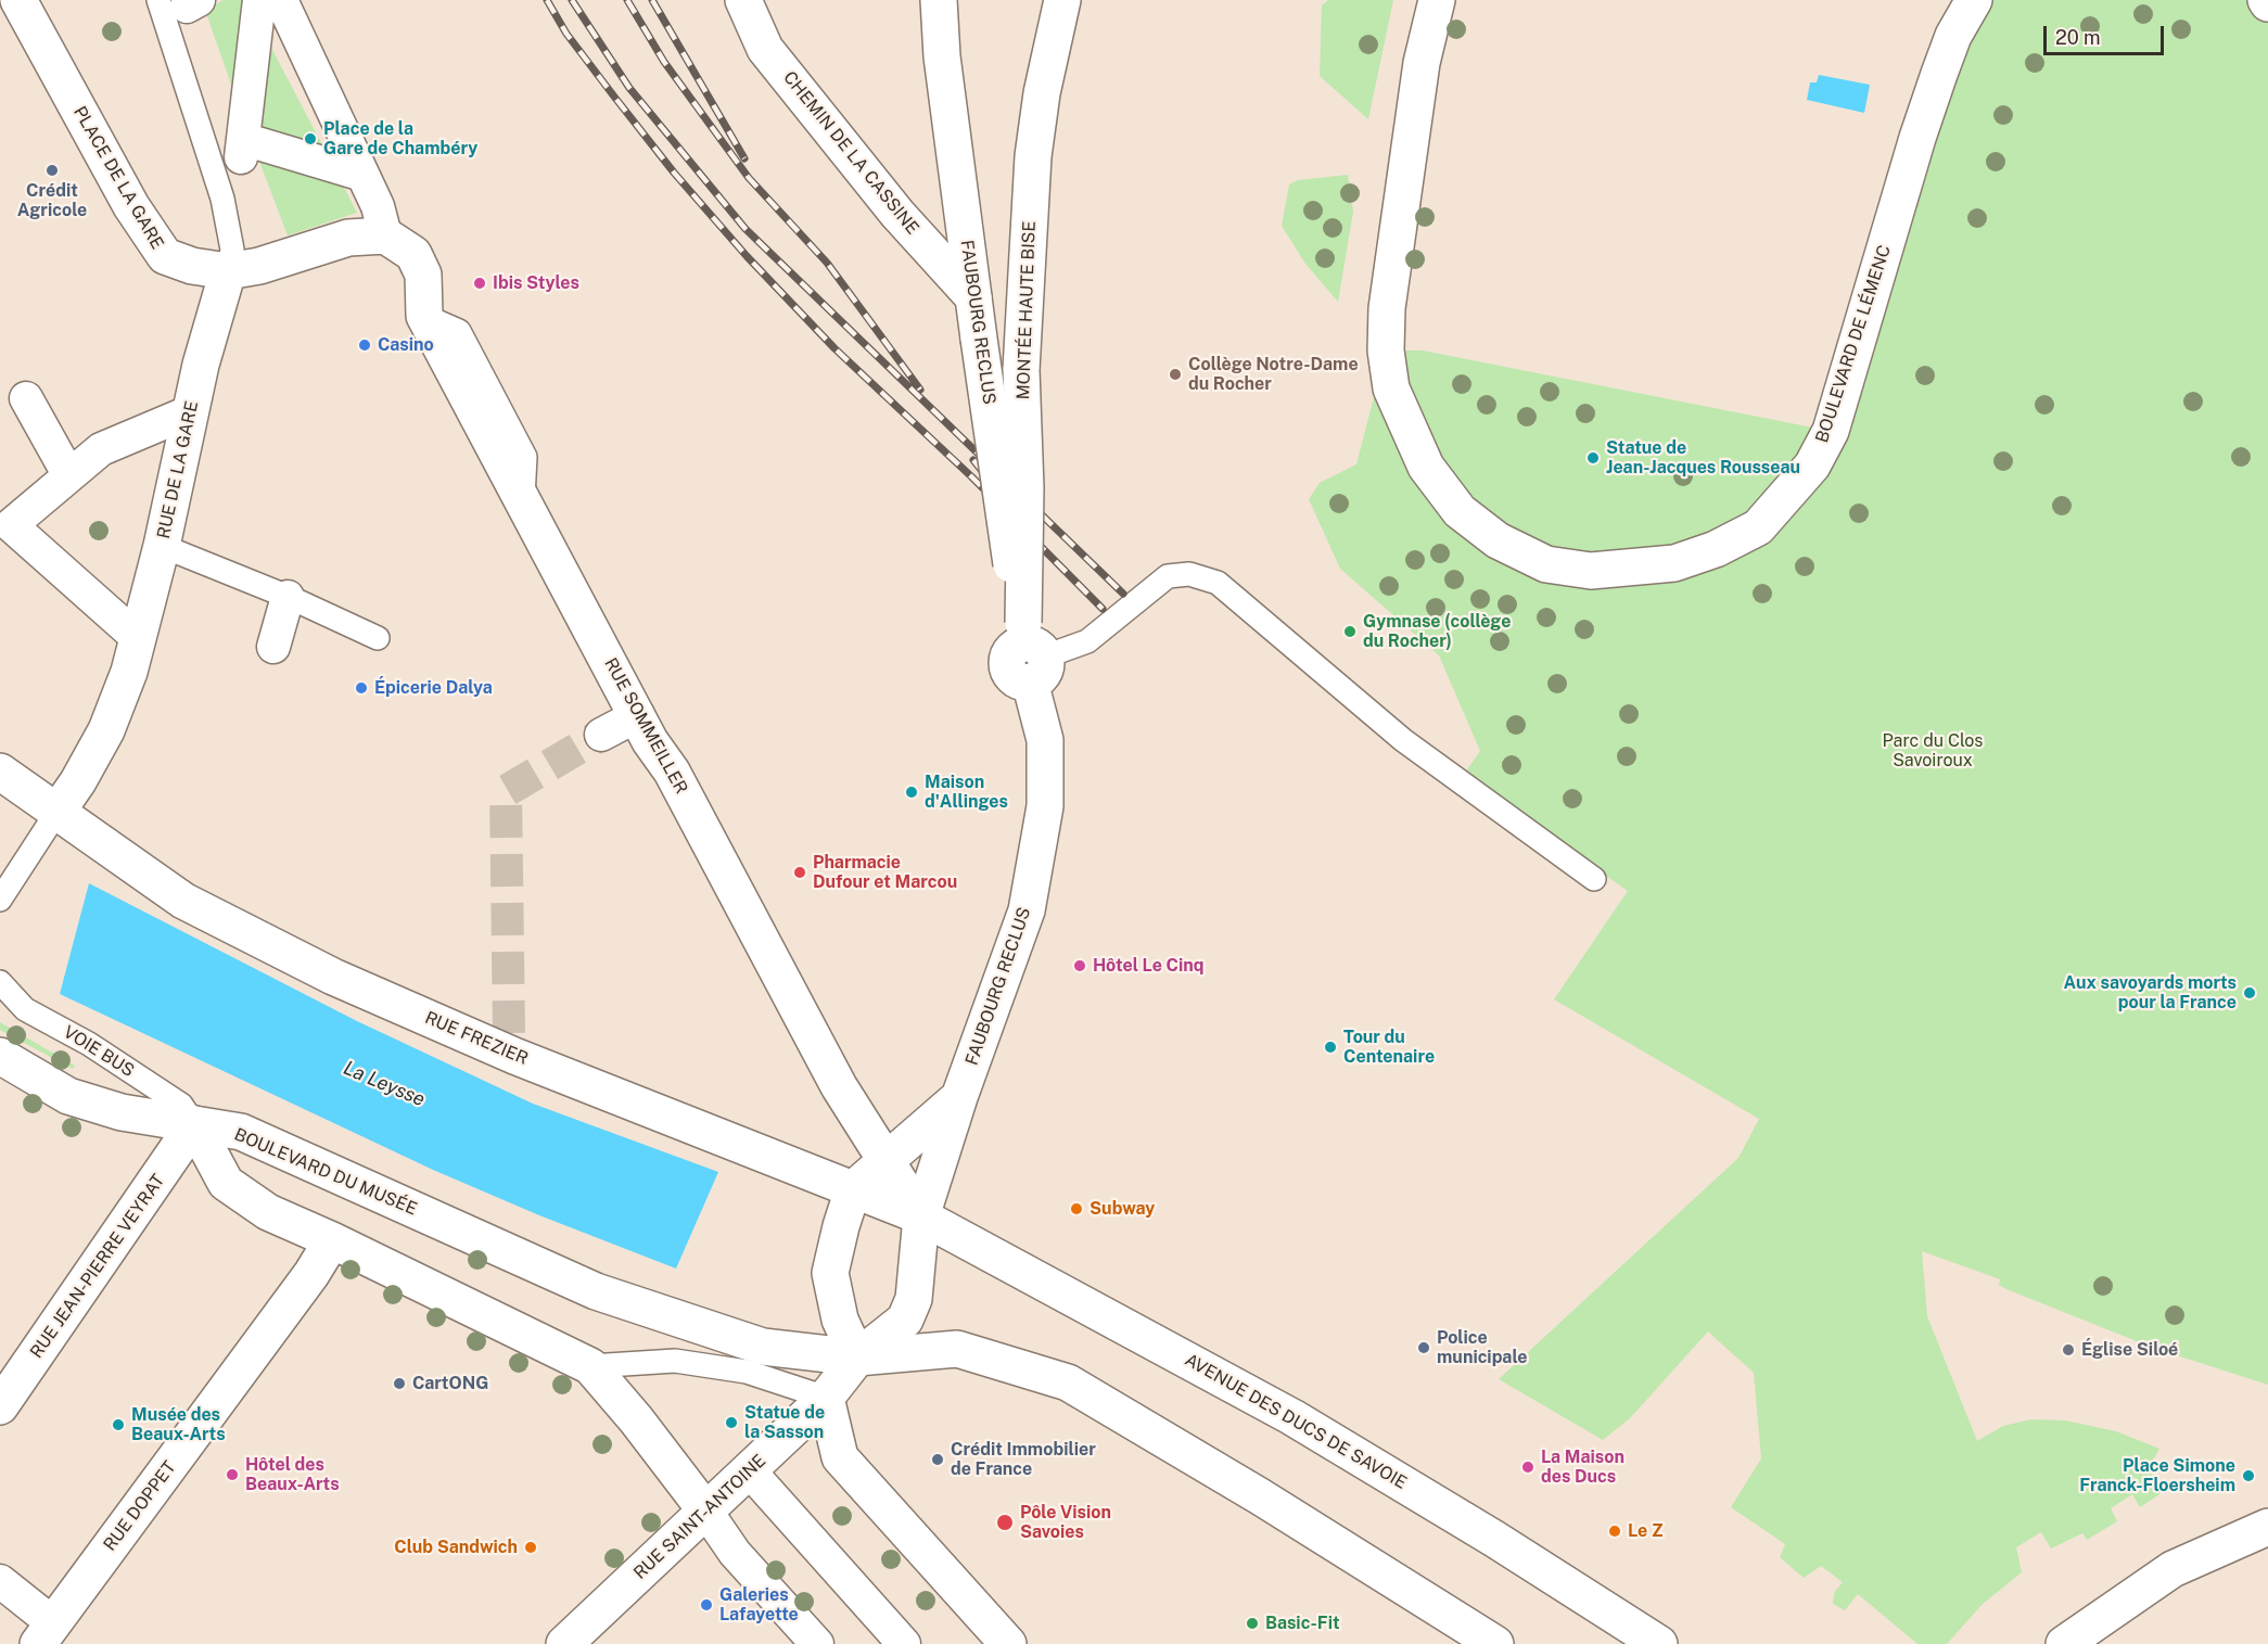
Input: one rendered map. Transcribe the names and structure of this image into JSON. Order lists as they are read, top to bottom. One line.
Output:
{"streets":{"main road":["CHEMIN DE LA CASSINE","PLACE DE LA GARE","MONTÉE HAUTE BISE","FAUBOURG RECLUS","BOULEVARD DE LÉMENC","RUE DE LA GARE","RUE SOMMEILLER","RUE FREZIER","BOULEVARD DU MUSÉE","RUE JEAN-PIERRE VEYRAT","AVENUE DES DUCS DE SAVOIE","RUE DOPPET","RUE SAINT-ANTOINE"],"lane":["VOIE BUS"]},"crossings":[["CHEMIN DE LA CASSINE","FAUBOURG RECLUS"],["PLACE DE LA GARE","RUE DE LA GARE"],["MONTÉE HAUTE BISE","FAUBOURG RECLUS"],["FAUBOURG RECLUS","RUE SOMMEILLER"],["FAUBOURG RECLUS","RUE FREZIER"],["FAUBOURG RECLUS","BOULEVARD DU MUSÉE"],["FAUBOURG RECLUS","AVENUE DES DUCS DE SAVOIE"],["FAUBOURG RECLUS","RUE SAINT-ANTOINE"],["RUE DE LA GARE","RUE FREZIER"],["RUE SOMMEILLER","RUE FREZIER"],["RUE SOMMEILLER","AVENUE DES DUCS DE SAVOIE"],["RUE FREZIER","AVENUE DES DUCS DE SAVOIE"],["VOIE BUS","BOULEVARD DU MUSÉE"],["VOIE BUS","RUE JEAN-PIERRE VEYRAT"],["BOULEVARD DU MUSÉE","RUE JEAN-PIERRE VEYRAT"],["BOULEVARD DU MUSÉE","RUE DOPPET"],["BOULEVARD DU MUSÉE","RUE SAINT-ANTOINE"]],"water":["La Leysse"],"parks":["Parc du Clos Savoiroux"],"places":["Place de la Gare de Chambéry","Crédit Agricole","Ibis Styles","Casino","Collège Notre-Dame du Rocher","Statue de Jean-Jacques Rousseau","Gymnase (collège du Rocher)","Épicerie Dalya","Maison d'Allinges","Pharmacie Dufour et Marcou","Hôtel Le Cinq","Aux savoyards morts pour la France","Tour du Centenaire","Subway","Police municipale","Église Siloé","CartONG","Statue de la Sasson","Musée des Beaux-Arts","Crédit Immobilier de France","La Maison des Ducs","Hôtel des Beaux-Arts","Place Simone Franck-Floersheim","Pôle Vision Savoies","Le Z","Club Sandwich","Galeries Lafayette","Basic-Fit"],"scale_bar":"20 m"}
